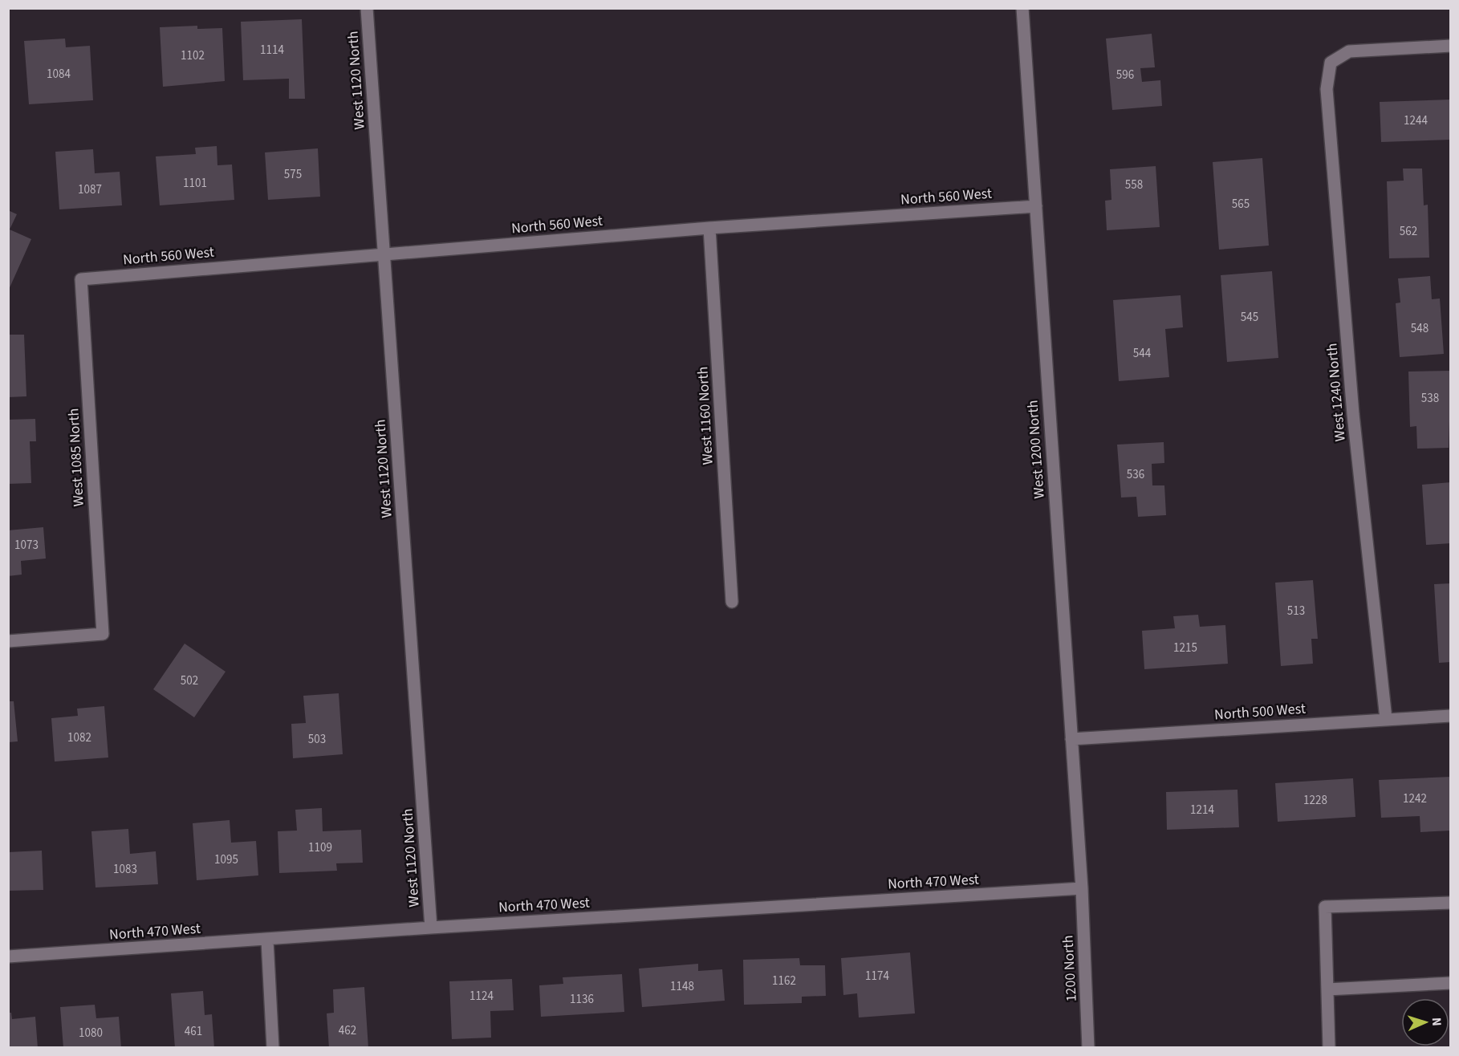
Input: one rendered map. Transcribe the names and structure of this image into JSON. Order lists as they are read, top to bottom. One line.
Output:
{"streets":{"street":["West 1120 North","North 560 West","West 1240 North","West 1160 North","West 1200 North","West 1085 North","North 500 West","North 470 West","1200 North"]},"crossings":[["West 1120 North","North 560 West"],["West 1120 North","North 470 West"],["North 560 West","West 1160 North"],["North 560 West","West 1200 North"],["North 560 West","West 1085 North"],["West 1240 North","North 500 West"],["West 1200 North","North 500 West"],["West 1200 North","North 470 West"],["West 1200 North","1200 North"],["North 470 West","1200 North"]],"house_numbers":["1114","1102","1084","596","1244","575","1101","558","1087","565","562","545","548","544","538","536","1073","513","1215","502","1082","503","1242","1228","1214","1109","1095","1083","1174","1162","1148","1124","1136","462","461","1080"],"north":"right"}
